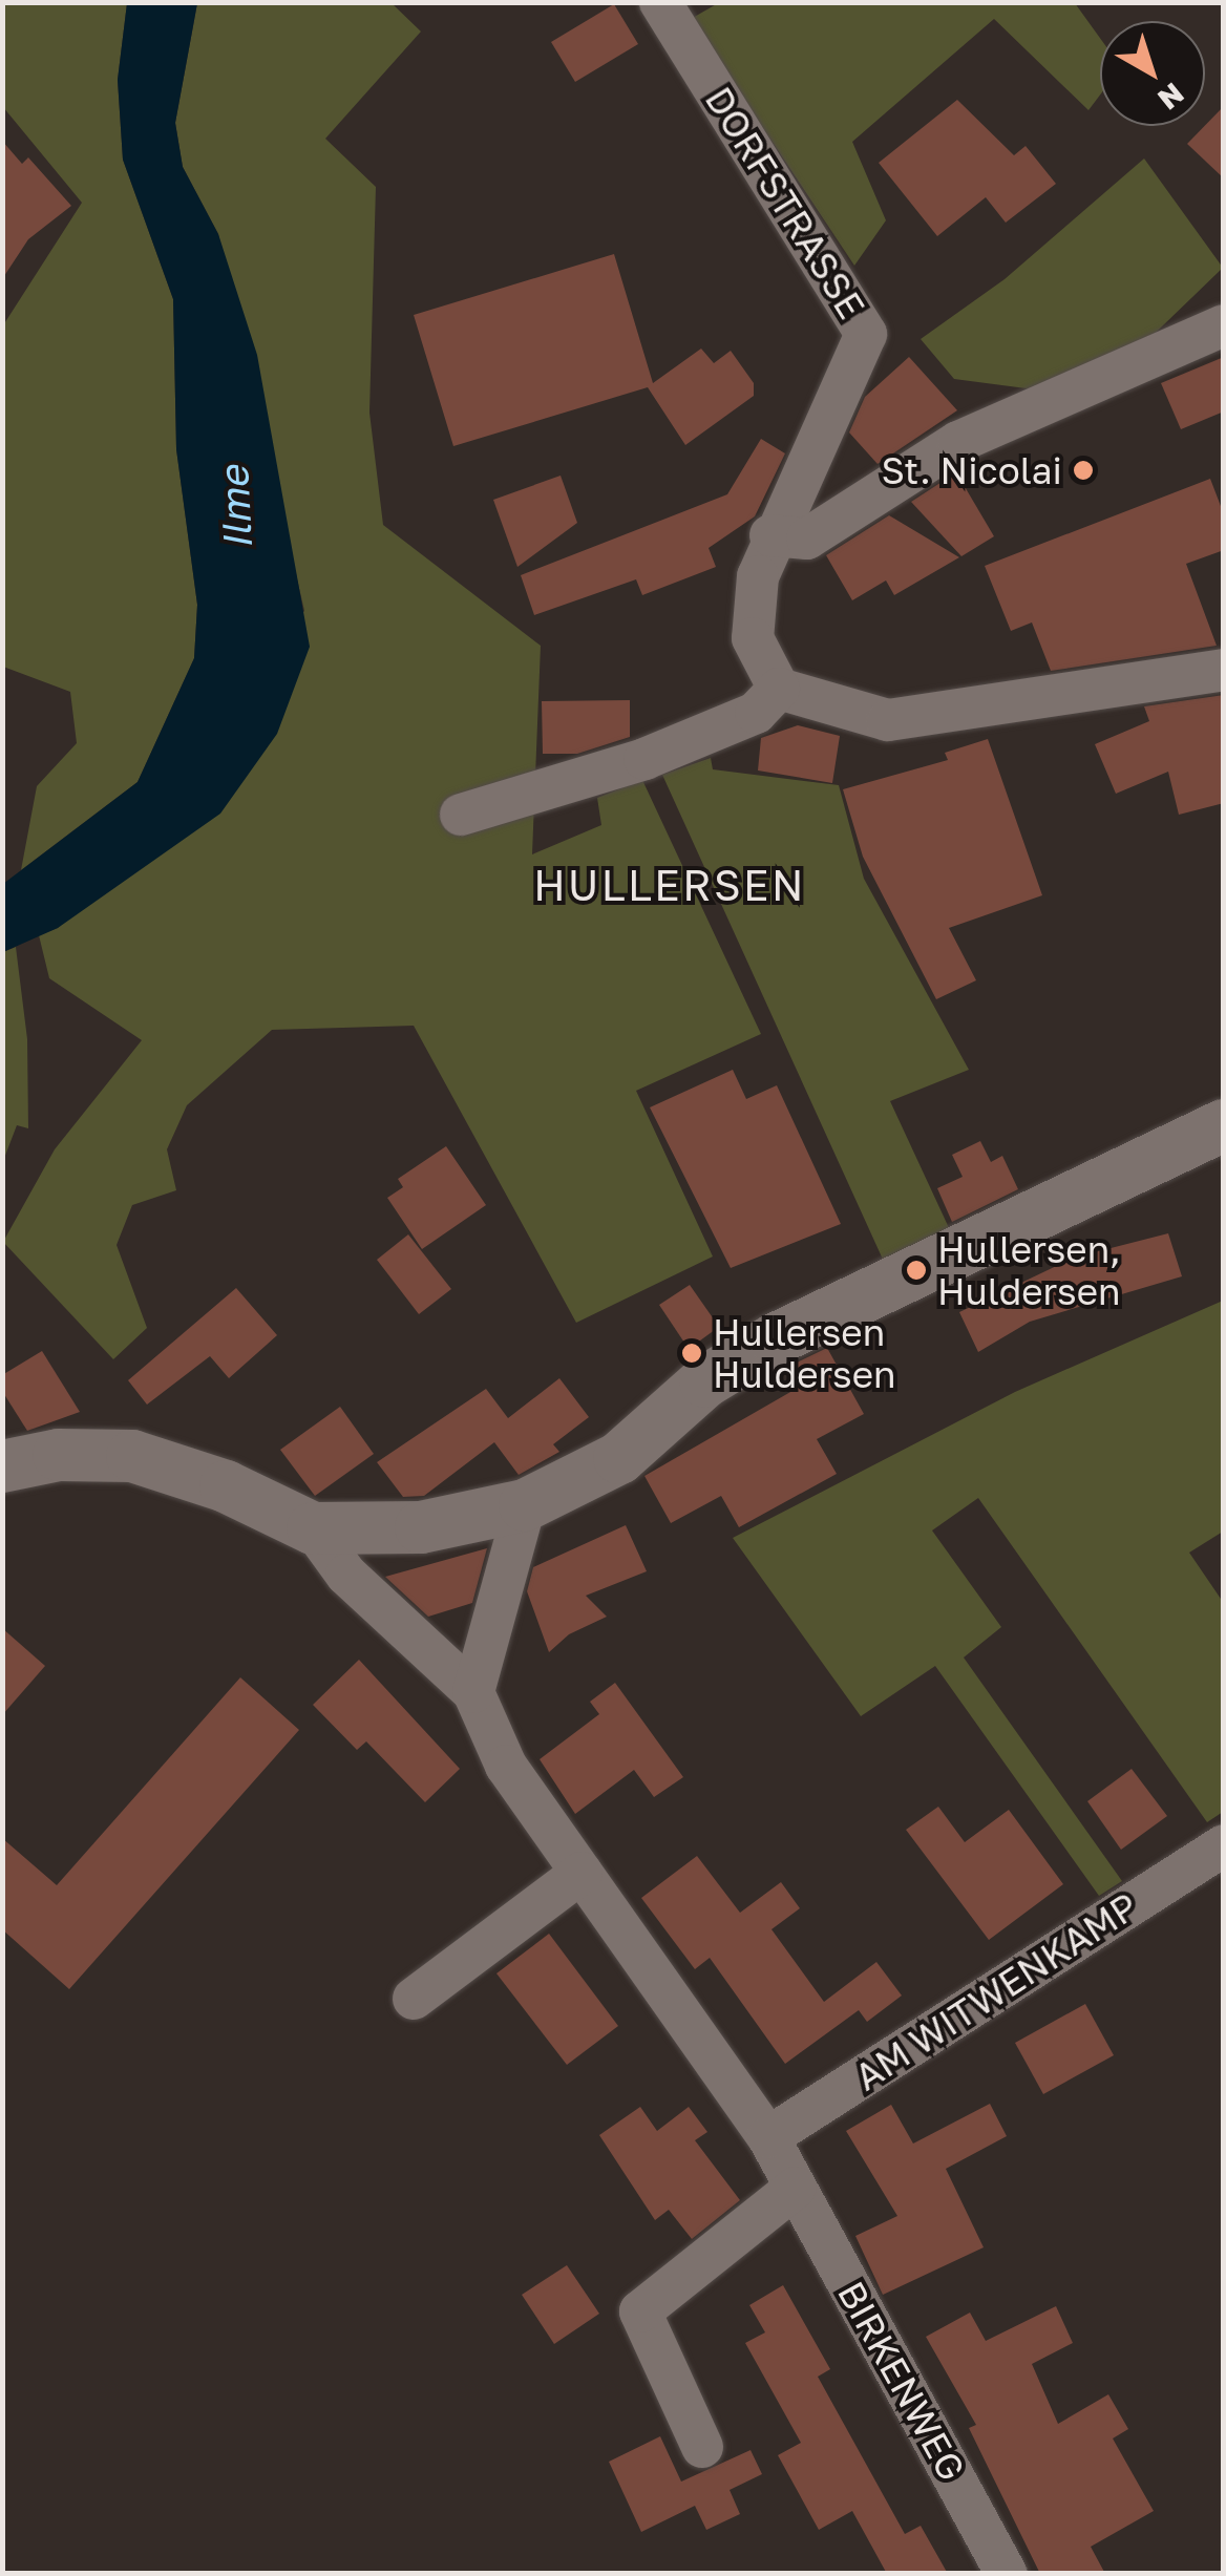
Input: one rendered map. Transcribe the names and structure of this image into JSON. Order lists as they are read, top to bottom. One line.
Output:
{"streets":{"street":["DORFSTRASSE","AM WITWENKAMP","BIRKENWEG"]},"crossings":[["AM WITWENKAMP","BIRKENWEG"]],"districts":["HULLERSEN"],"water":["Ilme"],"places":["St. Nicolai","Hullersen, Huldersen","Hullersen Huldersen"],"north":"bottom right"}
